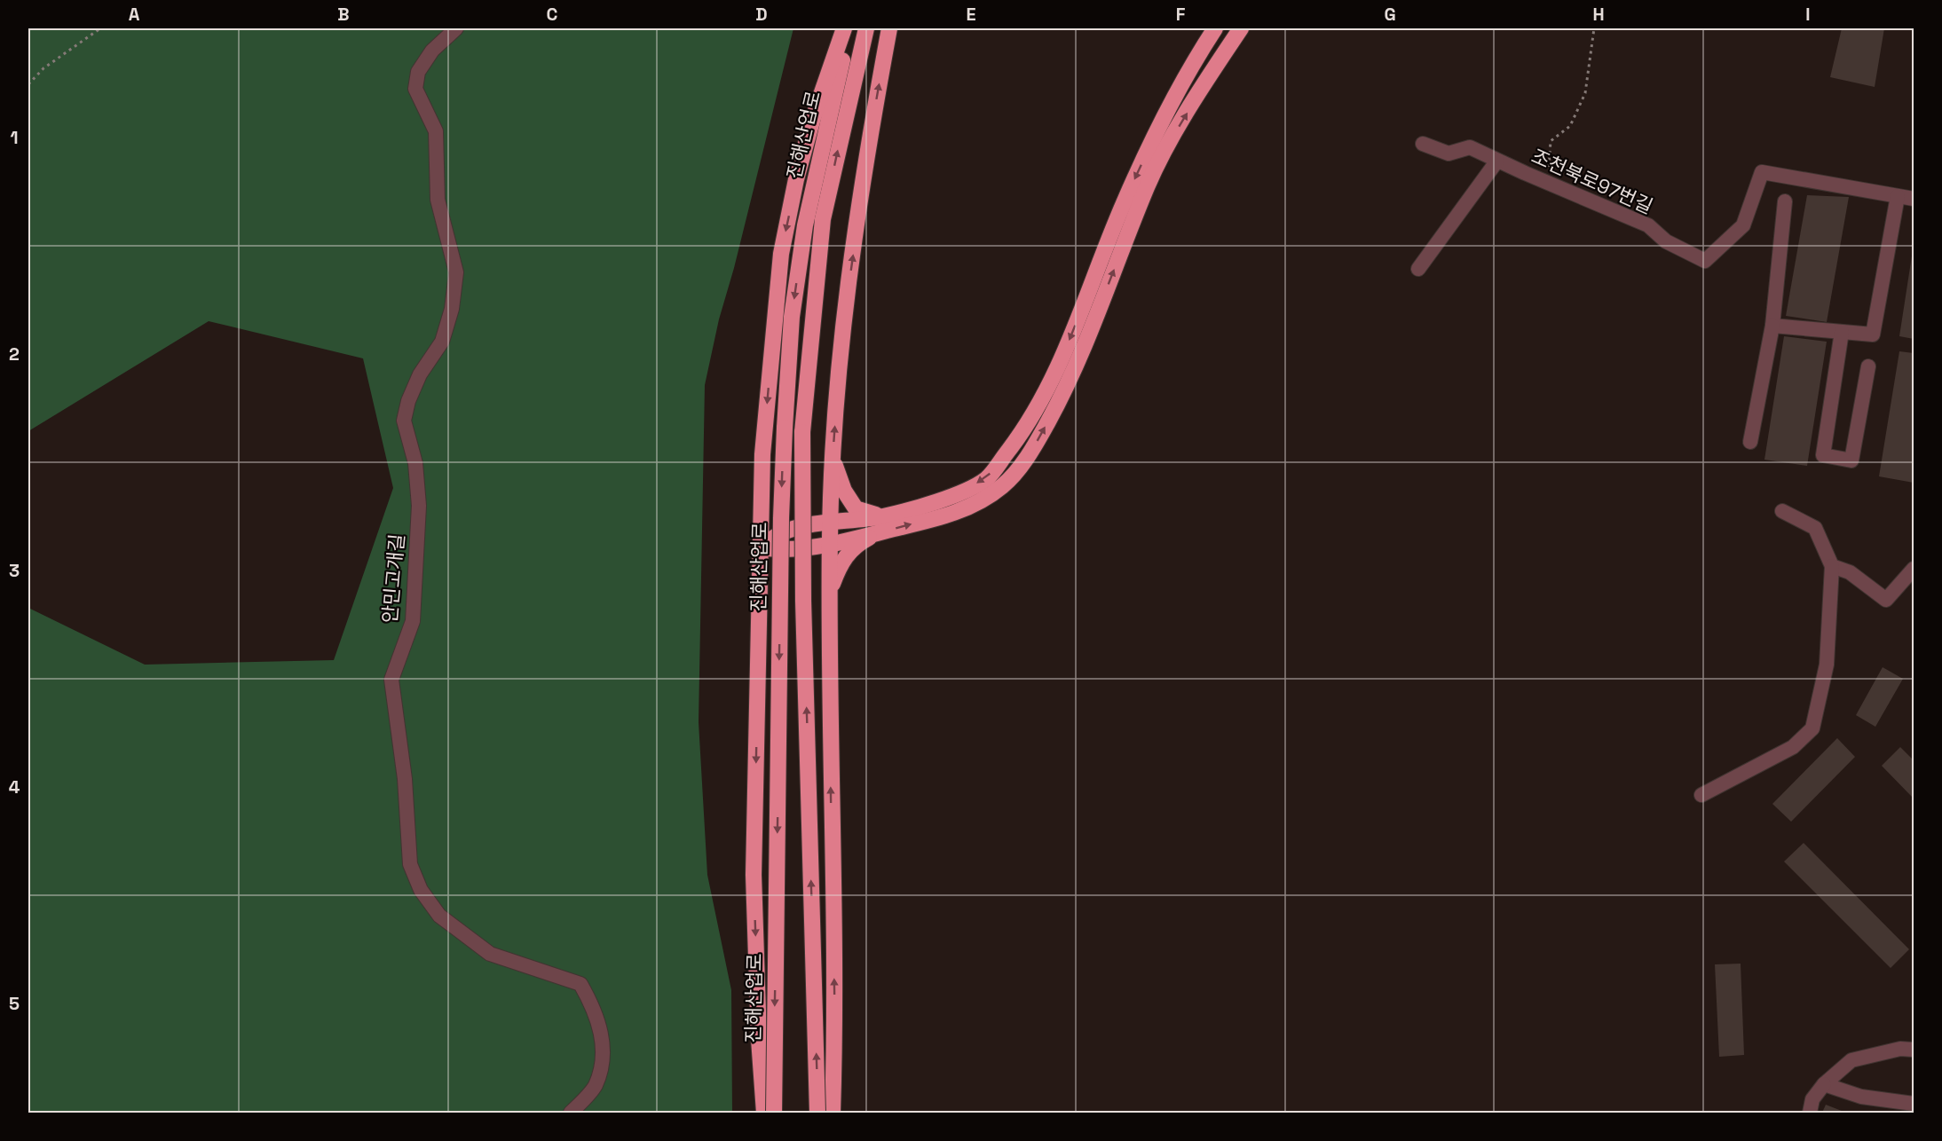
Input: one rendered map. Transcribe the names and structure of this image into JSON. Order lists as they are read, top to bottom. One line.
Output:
{"streets":{"highway":["진해산업로"],"street":["조천북로97번길","안민고개길"]},"grid":{"columns":["A","B","C","D","E","F","G","H","I"],"rows":["1","2","3","4","5"]}}
